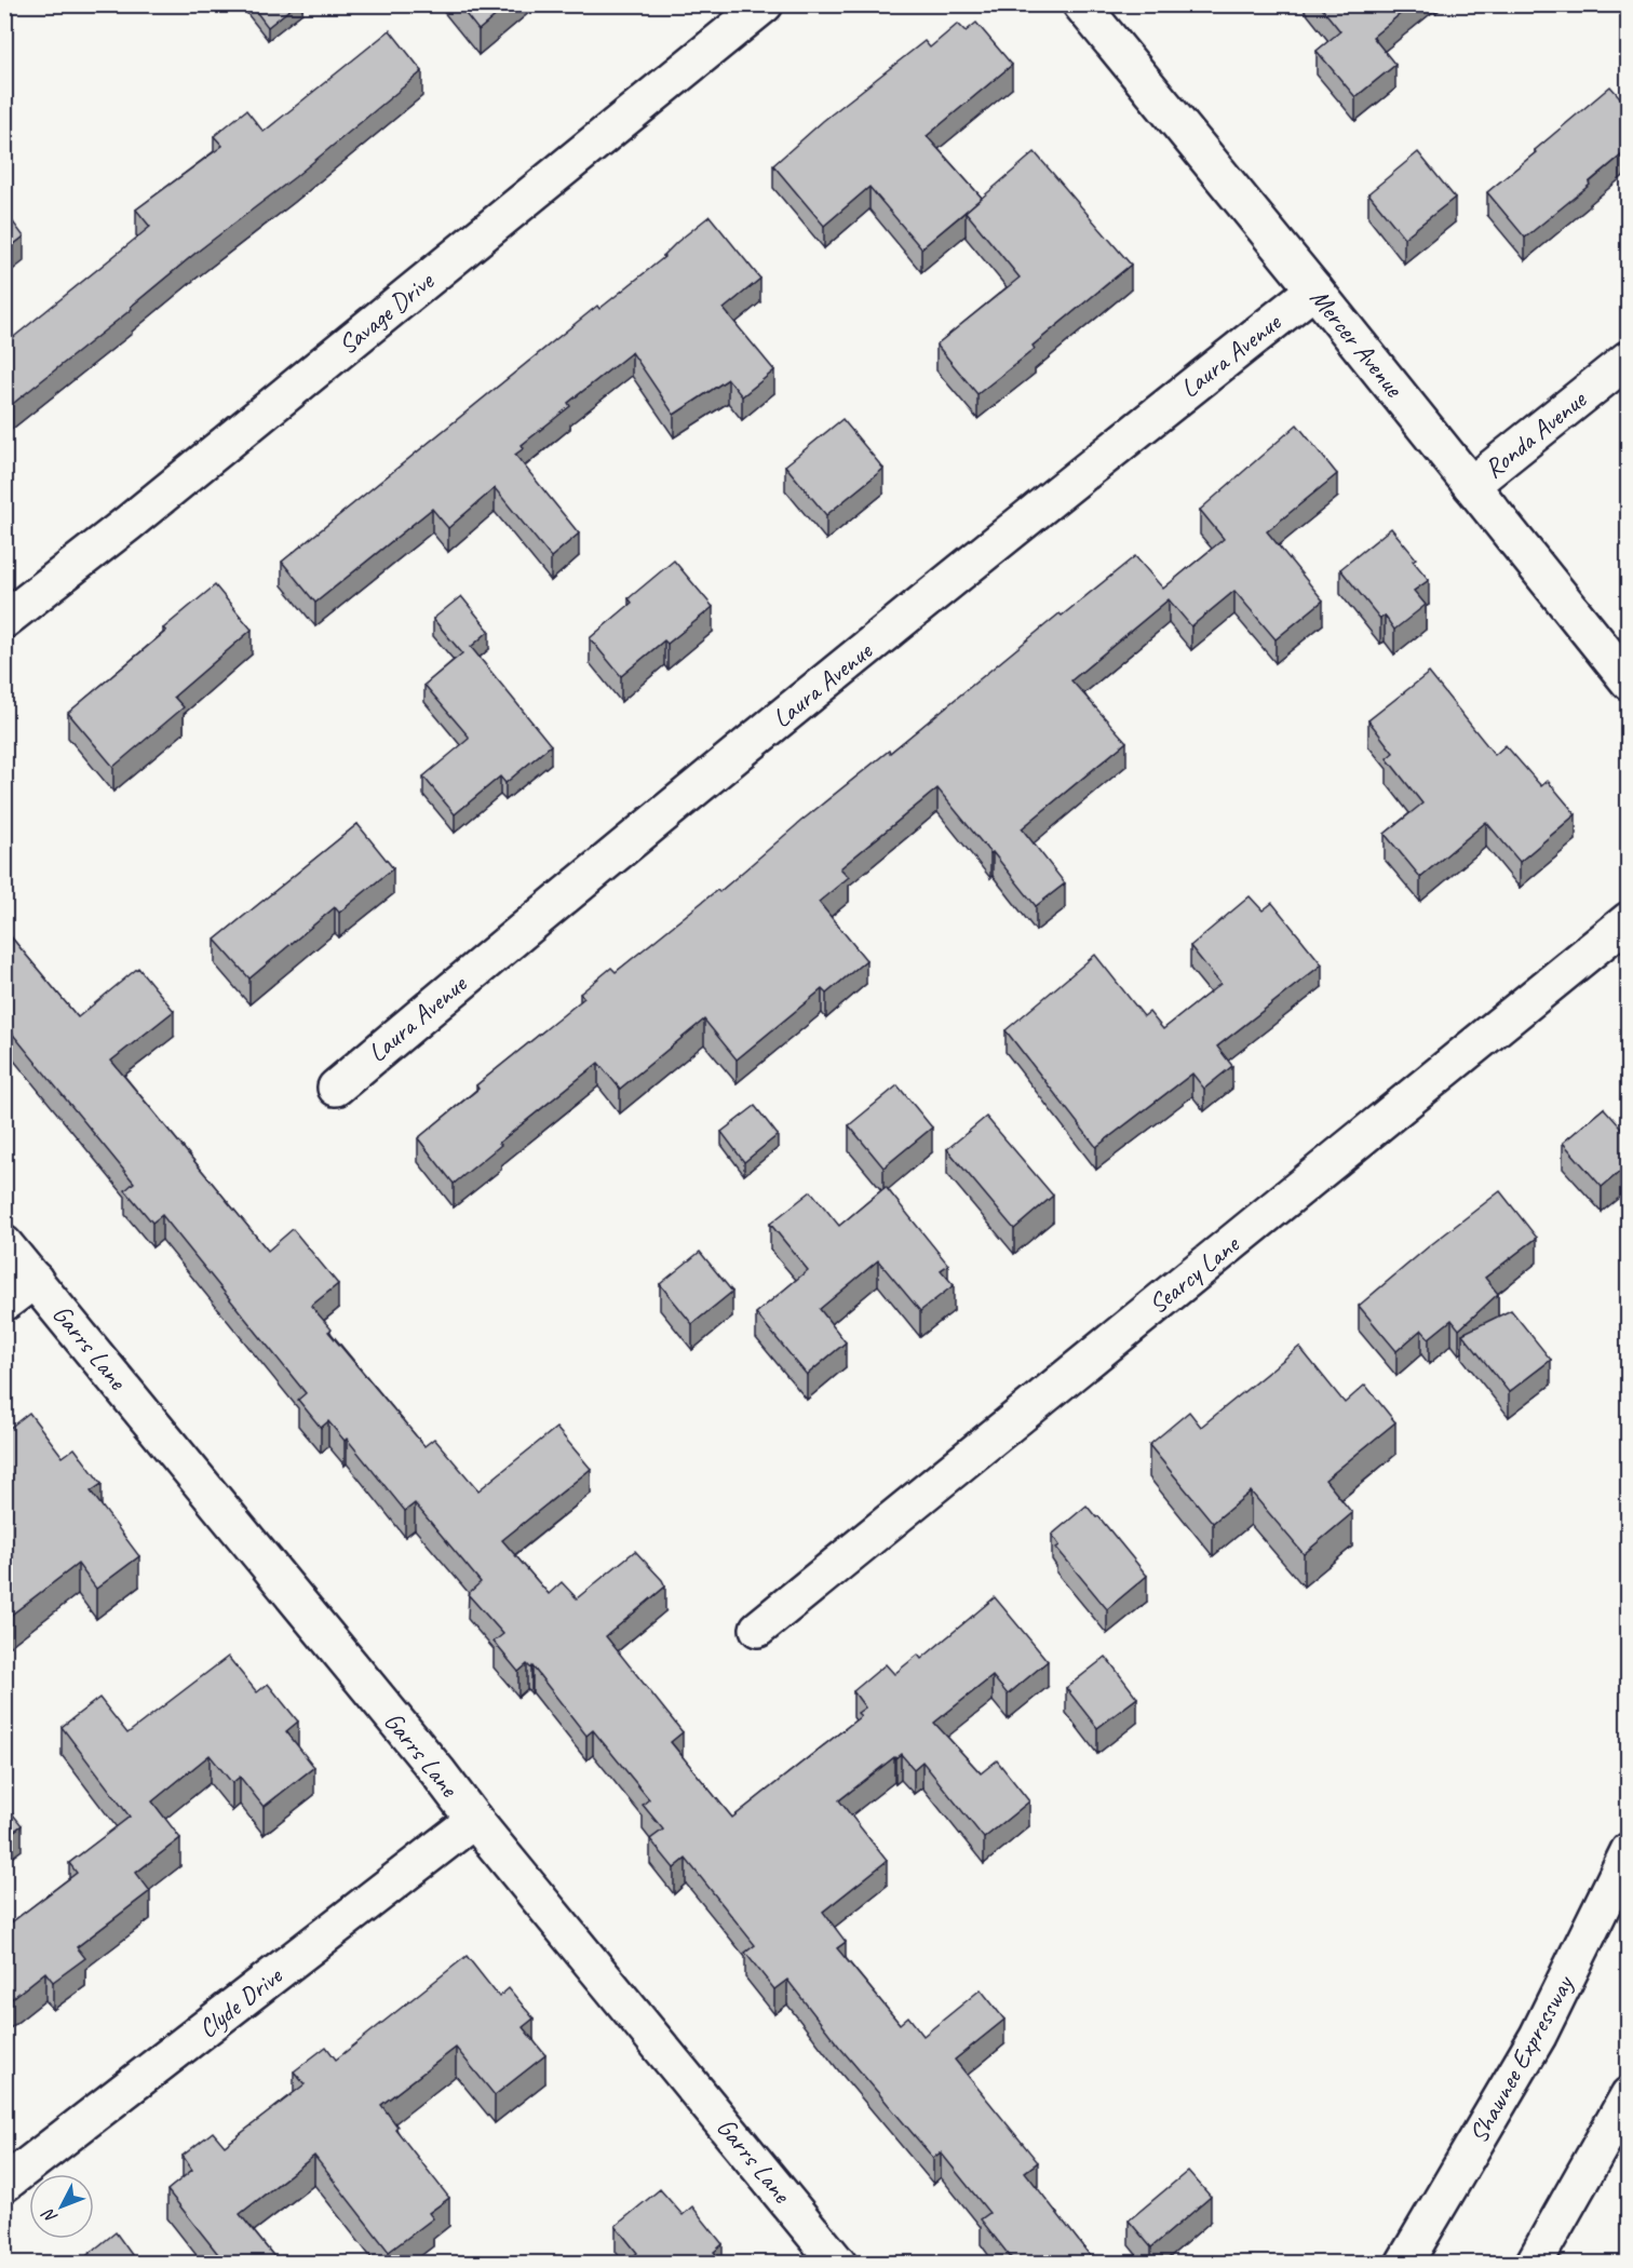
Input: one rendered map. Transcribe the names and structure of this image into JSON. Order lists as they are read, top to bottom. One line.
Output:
{"streets":{"main road":["Savage Drive","Mercer Avenue","Laura Avenue","Ronda Avenue","Searcy Lane","Garrs Lane","Clyde Drive","Shawnee Expressway"]},"crossings":[["Mercer Avenue","Laura Avenue"],["Mercer Avenue","Ronda Avenue"],["Garrs Lane","Clyde Drive"]],"north":"bottom left"}
